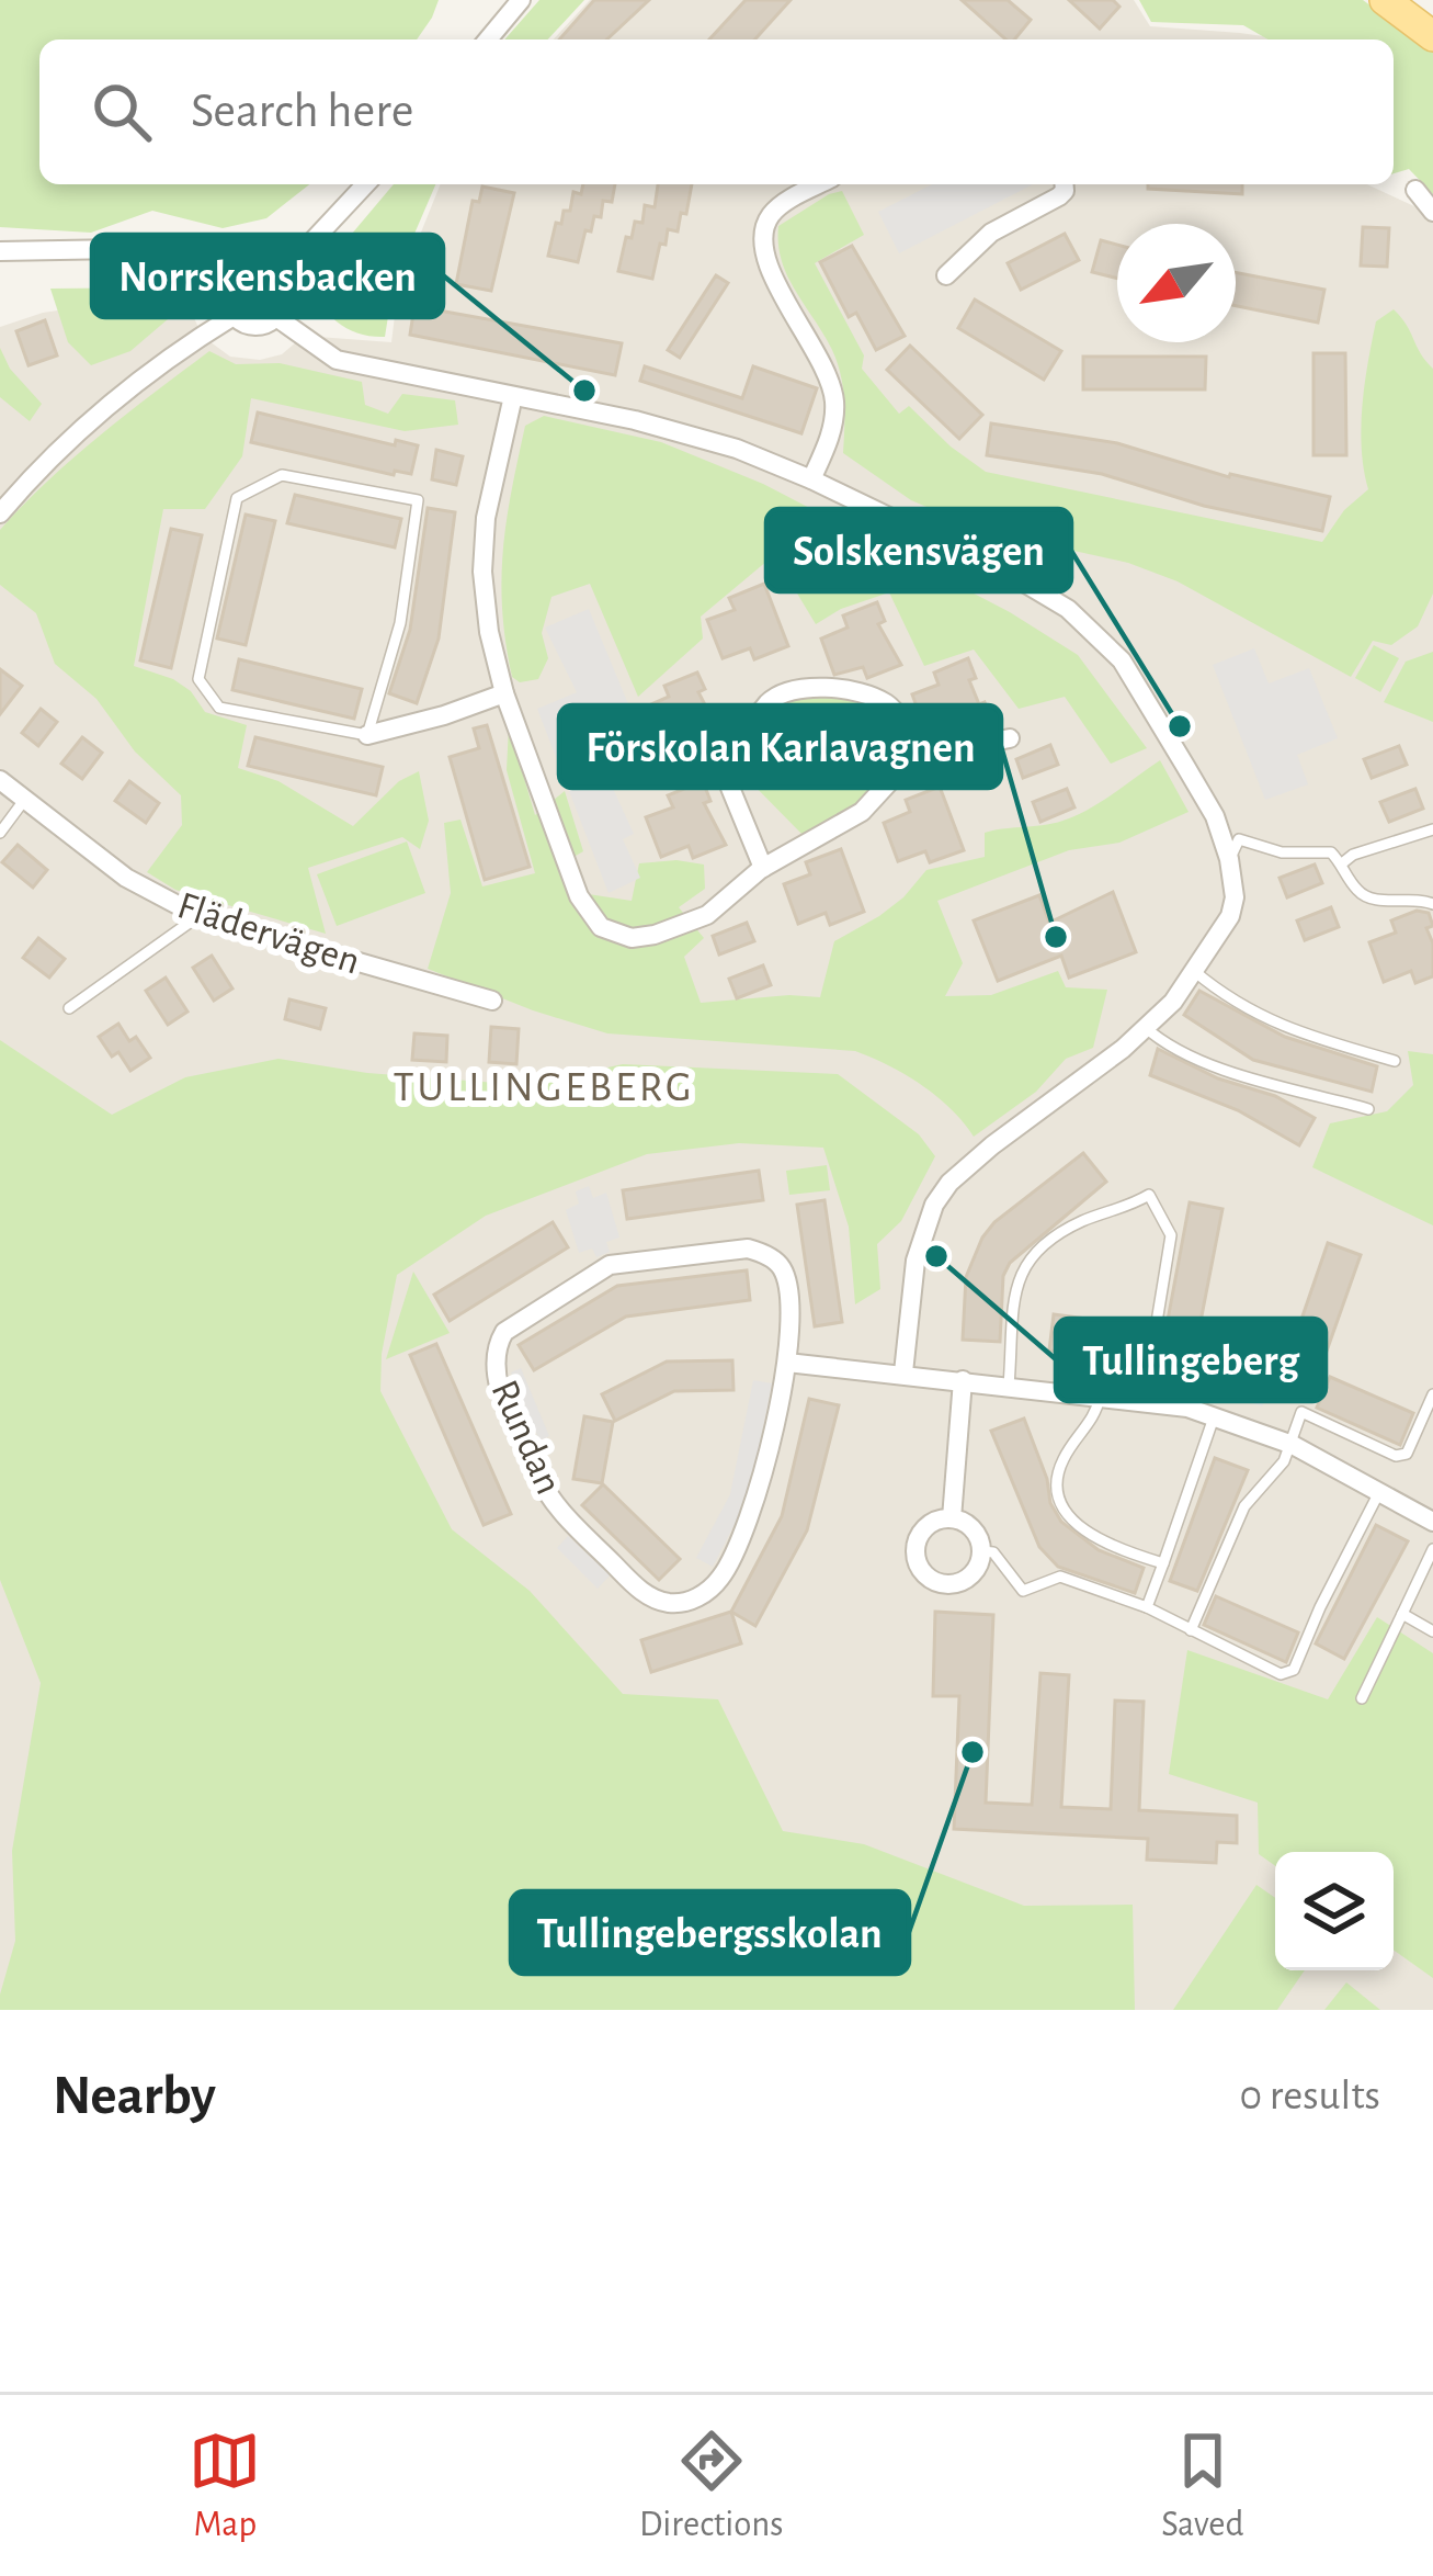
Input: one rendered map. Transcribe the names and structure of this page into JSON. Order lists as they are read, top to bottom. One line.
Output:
{"streets":{"street":["Flädervägen","Rundan"]},"districts":["TULLINGEBERG"],"places":["Norrskensbacken","Solskensvägen","Förskolan Karlavagnen","Tullingeberg","Tullingebergsskolan"],"north":"bottom left","page":{"search":"Search here","heading":["Nearby","0 results"],"nav":["Map","Directions","Saved"]}}
